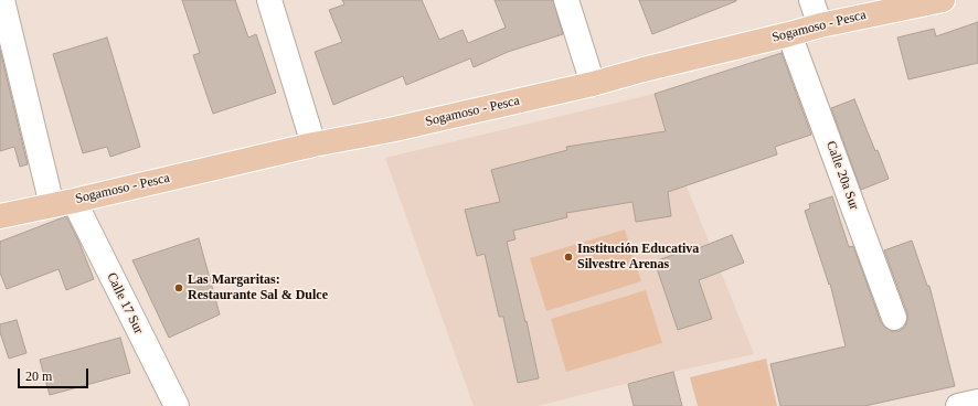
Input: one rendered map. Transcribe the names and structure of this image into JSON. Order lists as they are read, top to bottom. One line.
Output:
{"streets":{"main road":["Sogamoso - Pesca"],"street":["Calle 20a Sur","Calle 17 Sur"]},"crossings":[["Sogamoso - Pesca","Calle 20a Sur"],["Sogamoso - Pesca","Calle 17 Sur"]],"places":["Institución Educativa Silvestre Arenas","Las Margaritas: Restaurante Sal & Dulce"],"scale_bar":"20 m"}
